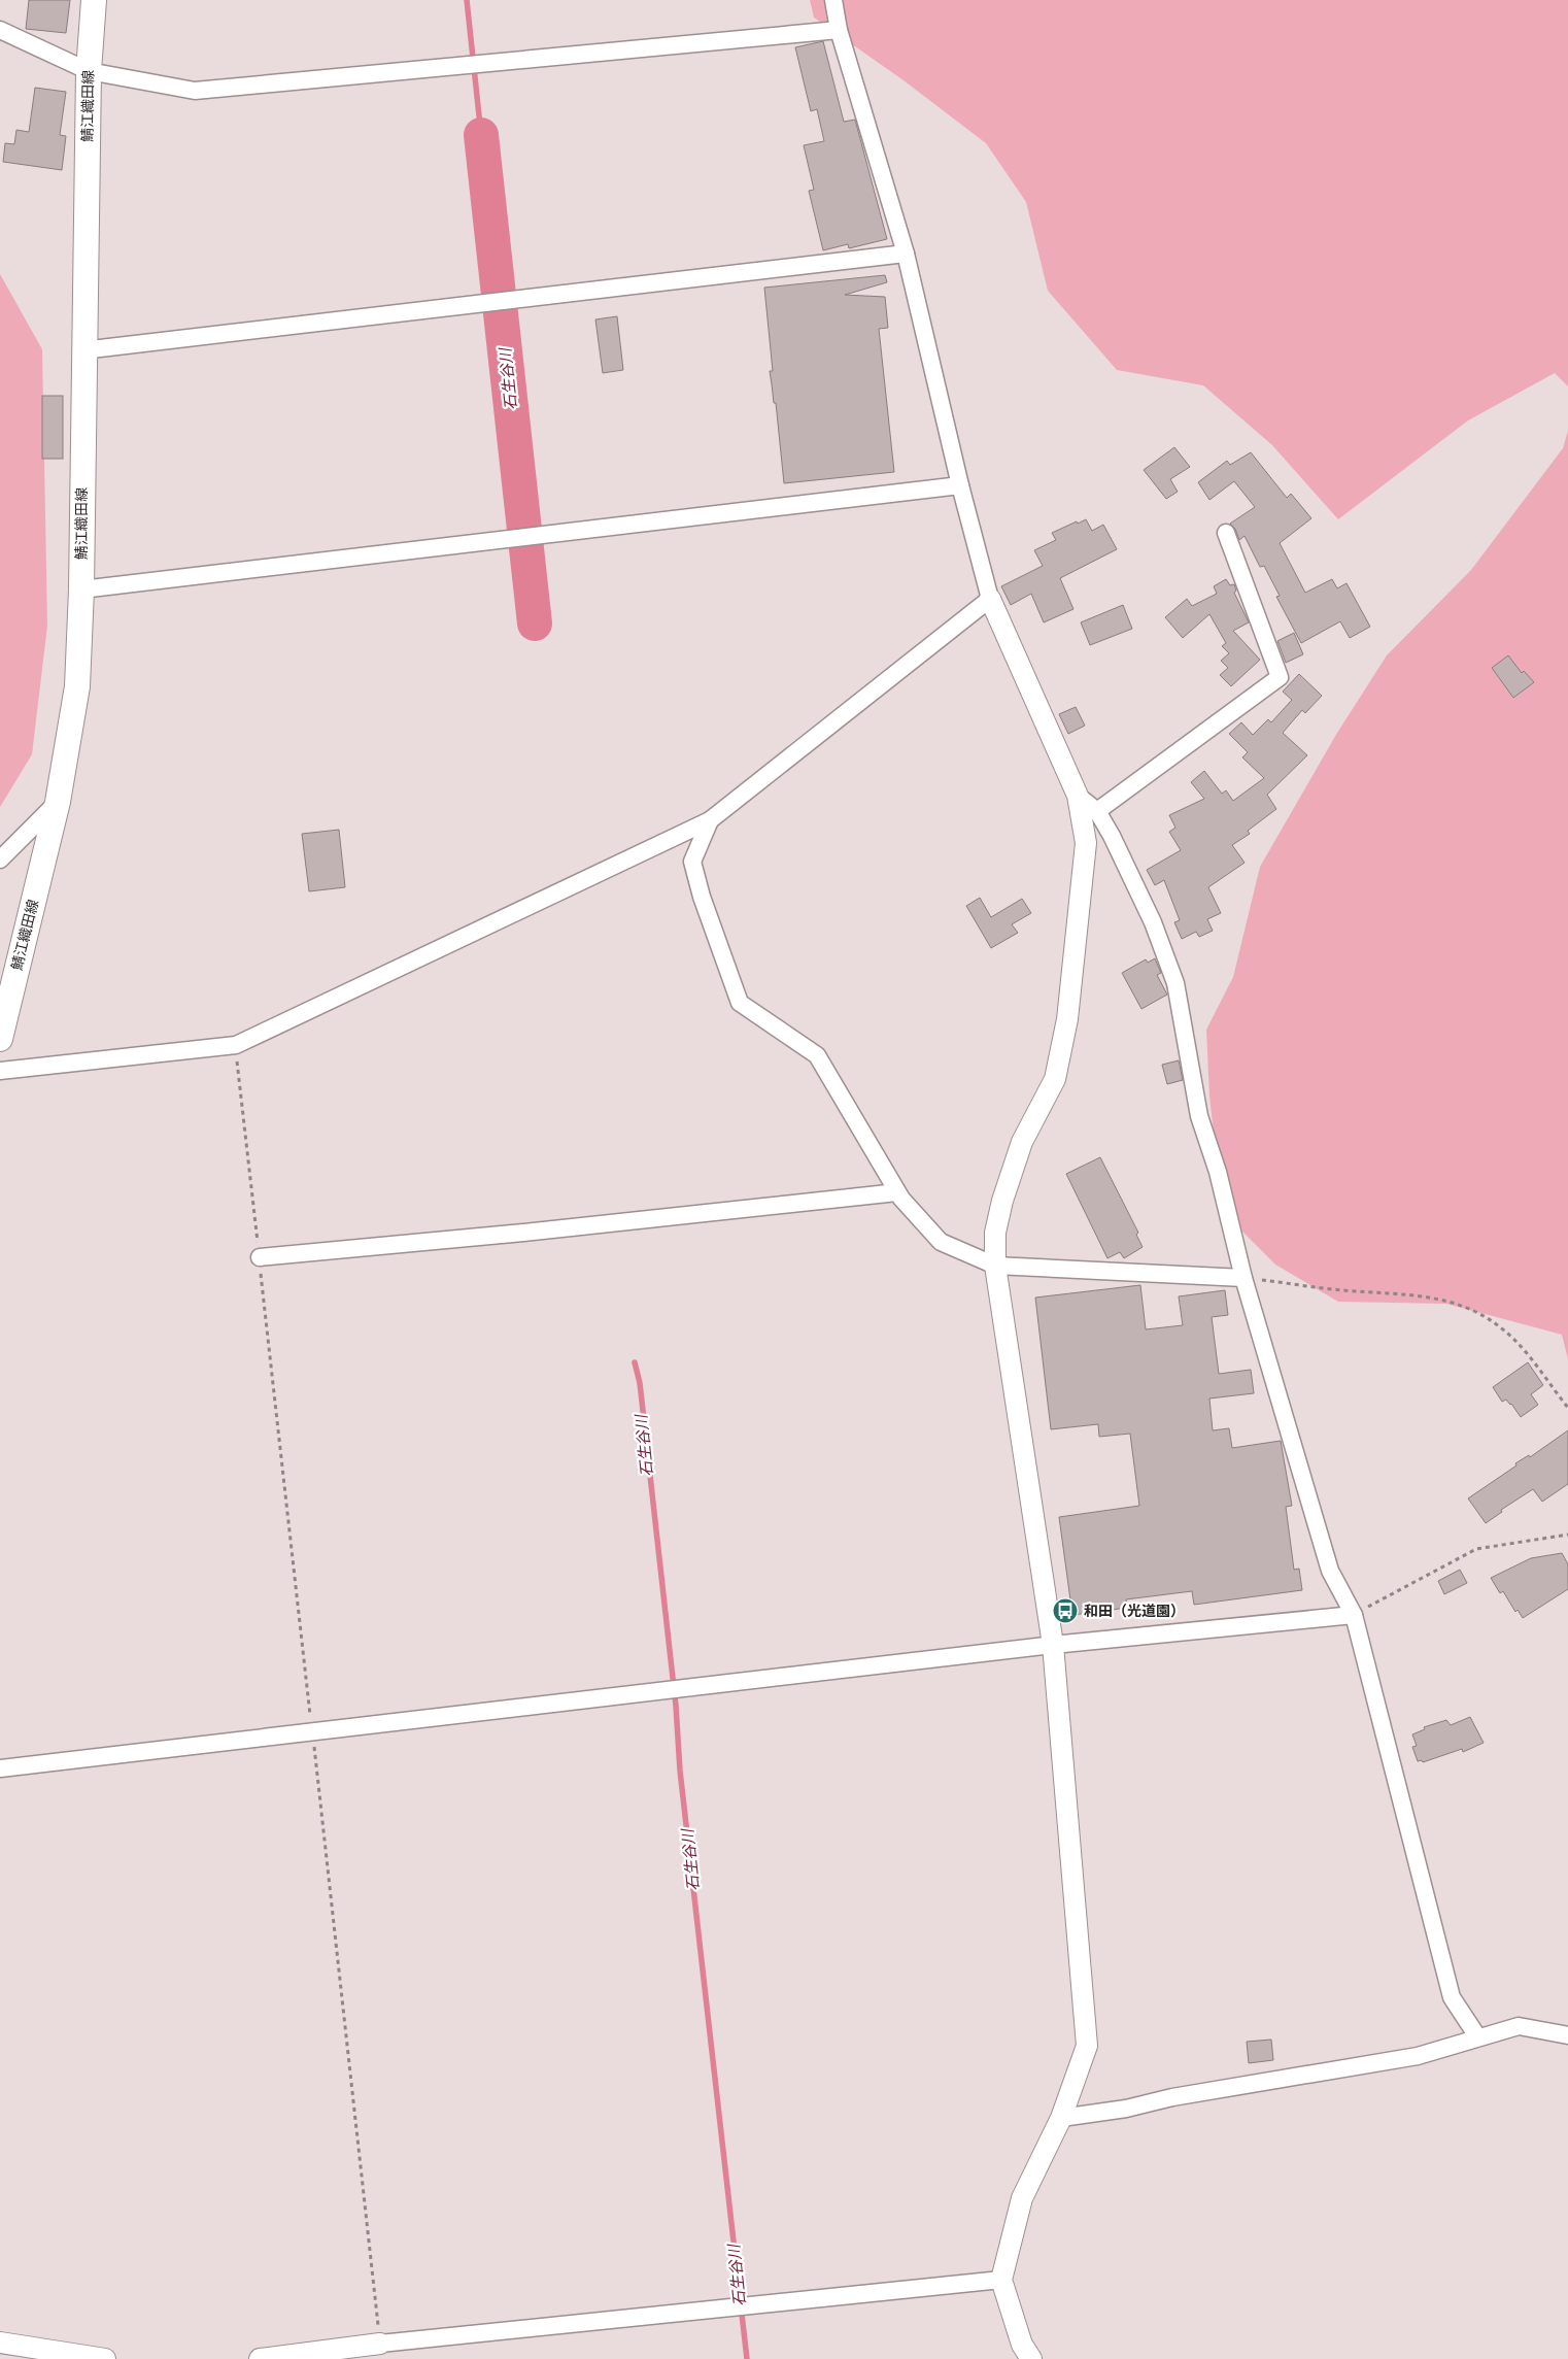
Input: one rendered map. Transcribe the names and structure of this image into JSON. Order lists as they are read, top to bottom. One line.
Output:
{"streets":{"main road":["鯖江織田線"]},"water":["石生谷川"],"places":{"bus stop":["和田（光道園）"]}}
